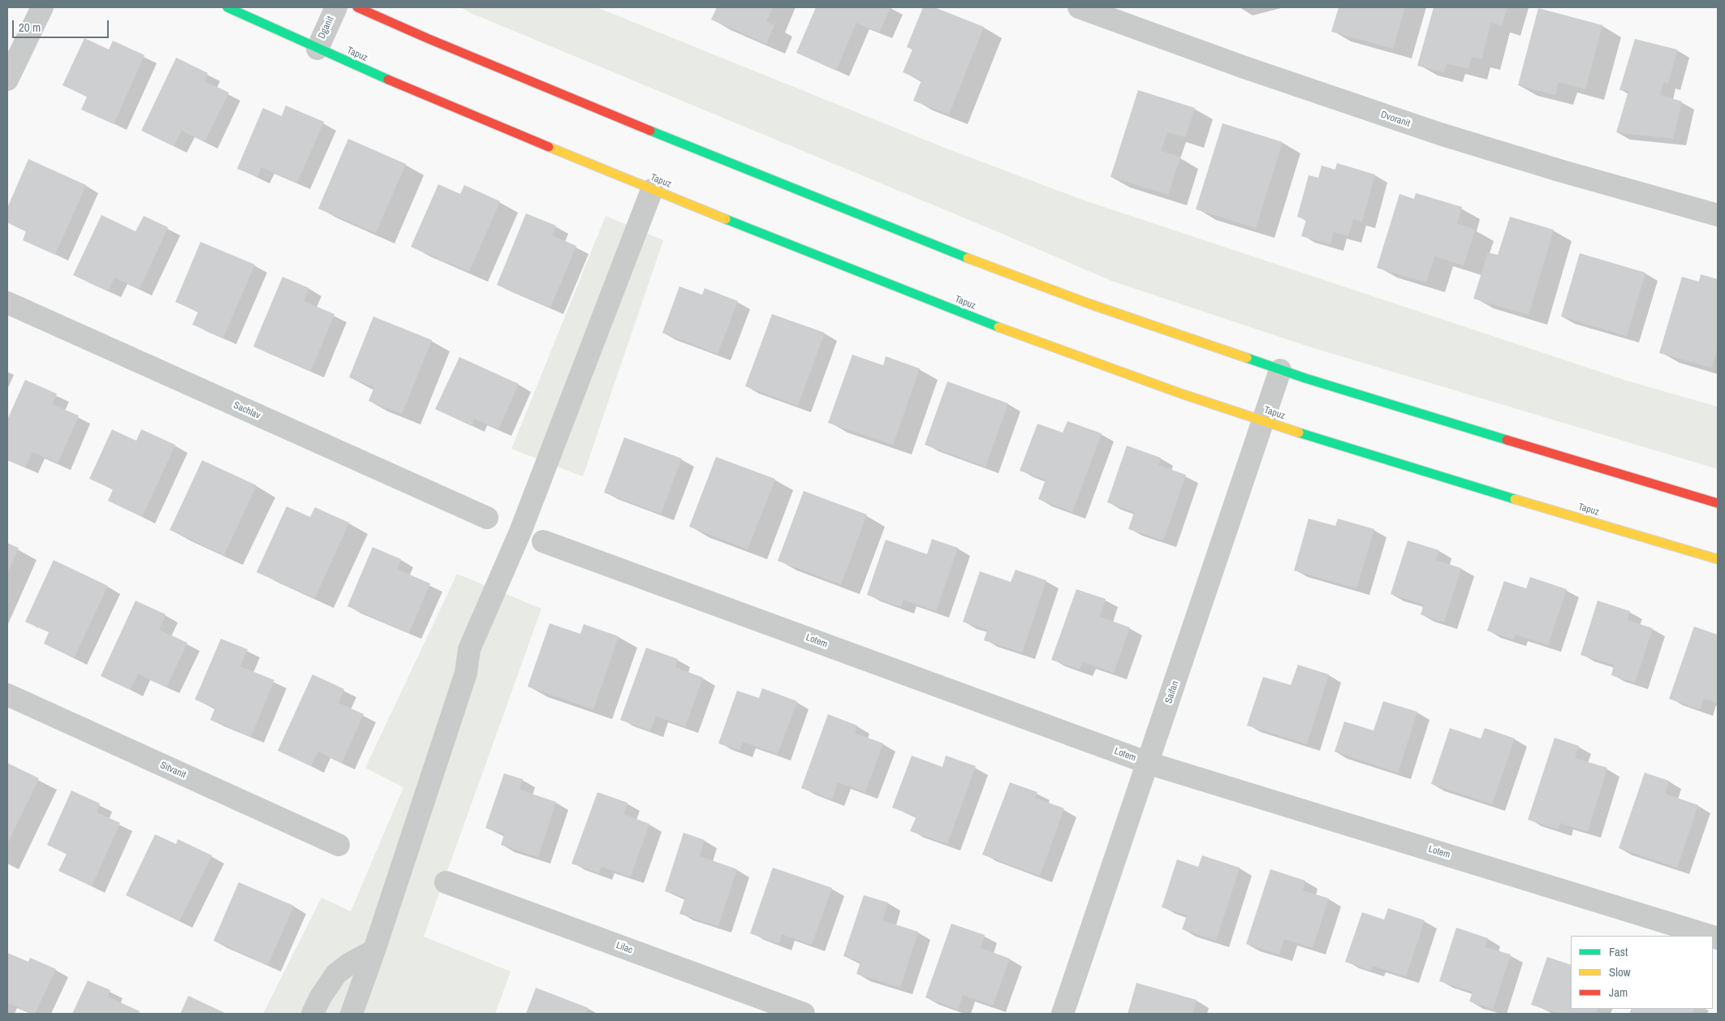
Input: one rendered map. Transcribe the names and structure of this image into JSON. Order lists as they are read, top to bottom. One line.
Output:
{"streets":{"street":["Dganit","Tapuz","Dvoranit","Sachlav","Lotem","Saifan","Sitvanit","Lilac"]},"crossings":[["Dganit","Tapuz"],["Tapuz","Saifan"],["Lotem","Saifan"]],"legend":["Fast","Slow","Jam"],"scale_bar":"20 m"}
